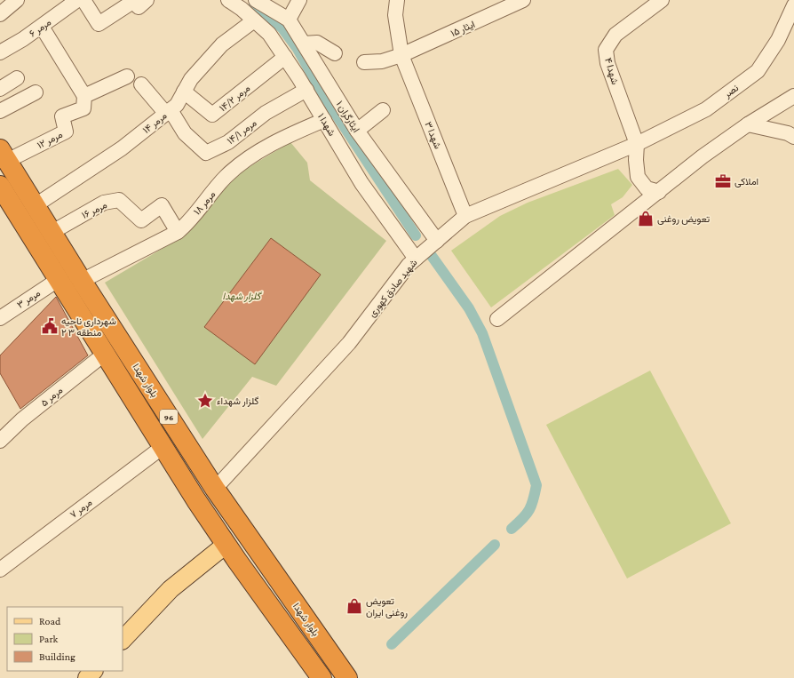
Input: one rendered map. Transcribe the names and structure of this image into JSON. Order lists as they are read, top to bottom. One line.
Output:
{"streets":{"highway":["بلوار شهدا","96"],"street":["مرمر ۶","ایثار ۱۵","شهدا ۴","نصر","مرمر ۱۴/۲","ایثارگران ۱","مرمر ۱۴","شهدا ۱","مرمر ۱۴/۱","شهدا ۳","مرمر ۱۲","مرمر ۱۸","مرمر ۱۶","شهید صادق کهوری","مرمر ۳","مرمر ۵","مرمر ۷"]},"crossings":[["ایثار ۱۵","شهدا ۳"],["شهدا ۴","نصر"],["شهدا ۴","شهید صادق کهوری"],["نصر","شهید صادق کهوری"],["مرمر ۱۴/۲","مرمر ۱۴"],["مرمر ۱۴/۲","شهدا ۱"],["ایثارگران ۱","شهید صادق کهوری"],["مرمر ۱۴","شهدا ۱"],["مرمر ۱۴","مرمر ۱۴/۱"],["مرمر ۱۴","بلوار شهدا"],["شهدا ۱","مرمر ۱۴/۱"],["شهدا ۱","مرمر ۱۸"],["شهدا ۱","شهید صادق کهوری"],["شهدا ۳","شهید صادق کهوری"],["مرمر ۱۲","بلوار شهدا"],["مرمر ۱۸","مرمر ۱۶"],["مرمر ۱۸","بلوار شهدا"],["مرمر ۱۶","بلوار شهدا"],["شهید صادق کهوری","بلوار شهدا"],["مرمر ۳","96"],["مرمر ۵","96"],["96","مرمر ۷"]],"parks":["گلزار شهدا"],"places":{"office":["املاکی"],"shop":["تعویض روغنی","تعویض روغنی ایران"],"public building":["شهرداری ناحیه ۲ منطقه ۳"],"place":["گلزار شهداء"]},"legend":["Road","Park","Building"]}
